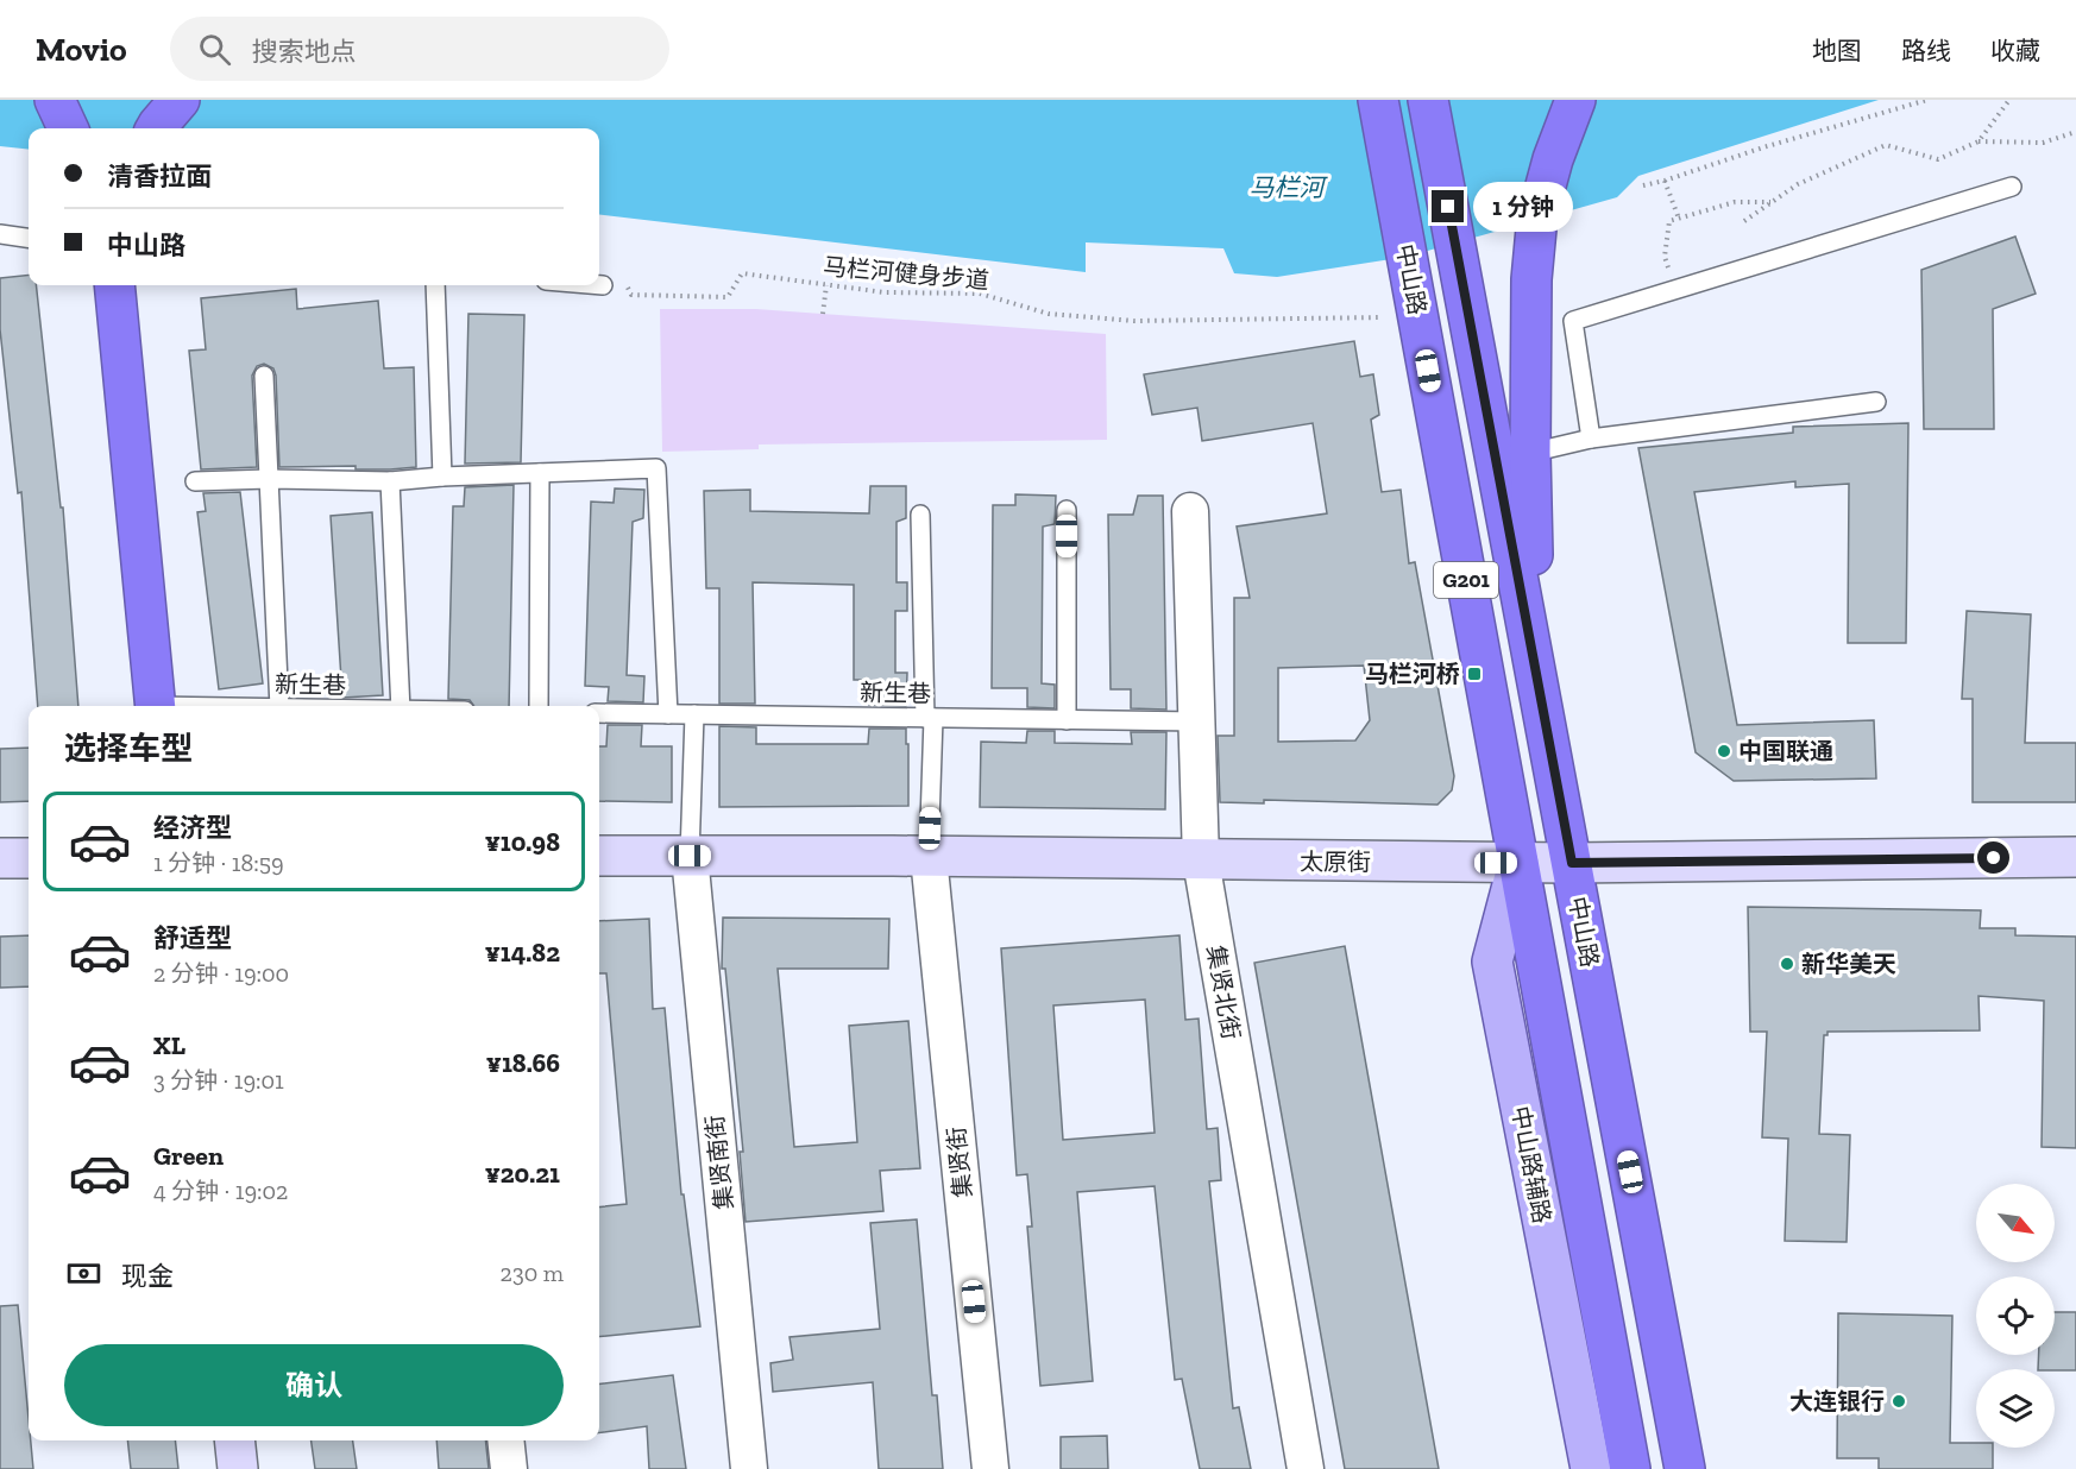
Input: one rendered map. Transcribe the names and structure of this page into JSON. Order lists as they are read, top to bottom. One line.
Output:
{"streets":{"highway":["中山路","G201"],"main road":["中山路辅路"],"street":["太原街","集贤北街","集贤南街","集贤街"],"lane":["新生巷"],"path":["马栏河健身步道"]},"crossings":[["马栏河健身步道","中山路"],["中山路","太原街"],["中山路","中山路辅路"],["新生巷","集贤北街"],["太原街","集贤北街"],["太原街","集贤南街"],["太原街","集贤街"],["太原街","中山路辅路"]],"water":["马栏河"],"places":{"transit":["马栏河桥"],"other":["中国联通","新华美天","大连银行"]},"north":"bottom right","page":{"header":"Movio","search":"搜索地点","nav":["地图","路线","收藏"],"banner":["清香拉面","中山路"],"bubble":"1 分钟","heading":"选择车型","list":[{"name":"经济型","note":"1 分钟 · 18:59","value":"¥10.98"},{"name":"舒适型","note":"2 分钟 · 19:00","value":"¥14.82"},{"name":"XL","note":"3 分钟 · 19:01","value":"¥18.66"},{"name":"Green","note":"4 分钟 · 19:02","value":"¥20.21"}],"pay":["现金","230 m"],"buttons":"确认"}}
